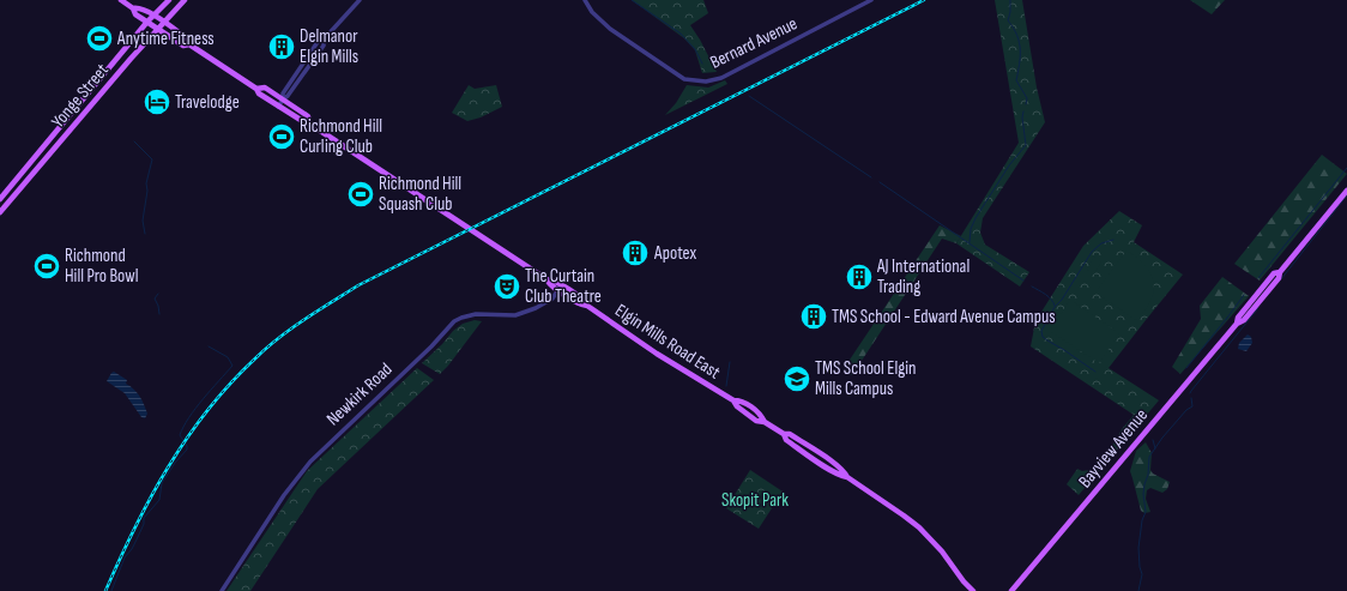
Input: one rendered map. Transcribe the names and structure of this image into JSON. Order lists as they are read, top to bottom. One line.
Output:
{"streets":{"main road":["Yonge Street","Elgin Mills Road East","Bayview Avenue"],"street":["Bernard Avenue","Newkirk Road"]},"crossings":[["Yonge Street","Elgin Mills Road East"],["Elgin Mills Road East","Newkirk Road"]],"parks":["Skopit Park"],"places":{"sports":["Anytime Fitness","Richmond Hill Curling Club","Richmond Hill Squash Club","Richmond Hill Pro Bowl"],"building":["Delmanor Elgin Mills","Apotex","AJ International Trading","TMS School - Edward Avenue Campus"],"hotel":["Travelodge"],"theatre":["The Curtain Club Theatre"],"school or university":["TMS School Elgin Mills Campus"]}}
